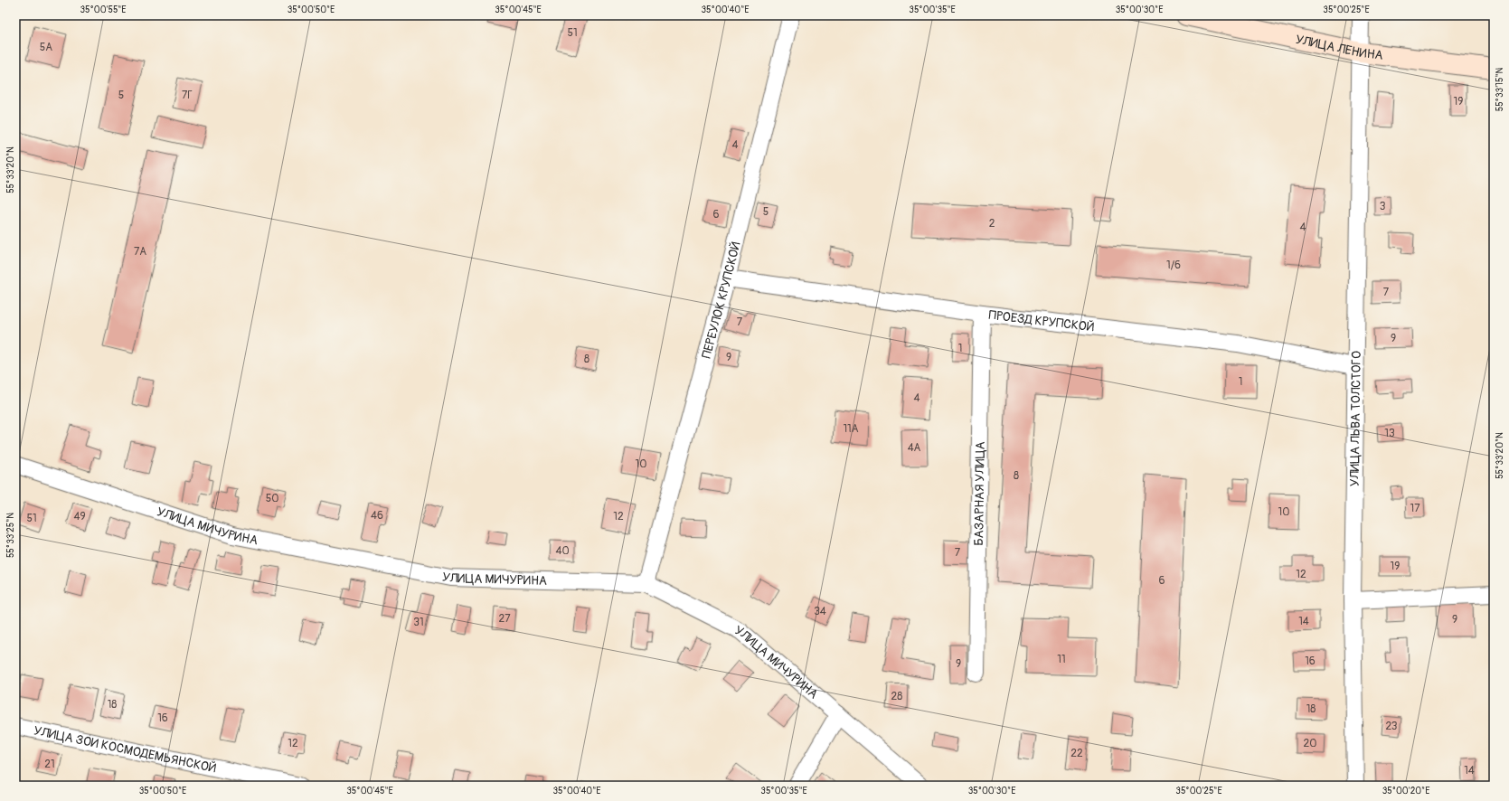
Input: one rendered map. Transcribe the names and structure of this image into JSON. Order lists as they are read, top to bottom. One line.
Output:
{"streets":{"main road":["УЛИЦА ЛЕНИНА"],"street":["ПЕРЕУЛОК КРУПСКОЙ","ПРОЕЗД КРУПСКОЙ","УЛИЦА ЛЬВА ТОЛСТОГО","БАЗАРНАЯ УЛИЦА","УЛИЦА МИЧУРИНА","УЛИЦА ЗОИ КОСМОДЕМЬЯНСКОЙ"]},"crossings":[["УЛИЦА ЛЕНИНА","УЛИЦА ЛЬВА ТОЛСТОГО"],["ПЕРЕУЛОК КРУПСКОЙ","ПРОЕЗД КРУПСКОЙ"],["ПЕРЕУЛОК КРУПСКОЙ","УЛИЦА МИЧУРИНА"],["ПРОЕЗД КРУПСКОЙ","УЛИЦА ЛЬВА ТОЛСТОГО"],["ПРОЕЗД КРУПСКОЙ","БАЗАРНАЯ УЛИЦА"]],"house_numbers":["51","5А","5","7Г","19","4","3","5","6","2","4","7А","1/6","7","7","9","1","9","8","1","4","11А","13","4А","10","8","50","17","10","46","49","12","51","40","7","19","12","6","34","27","9","14","31","11","16","9","28","18","18","16","23","12","20","22","21","14"],"coordinates":["35°00'55\"E","35°00'50\"E","35°00'45\"E","35°00'40\"E","35°00'35\"E","35°00'30\"E","35°00'25\"E","55°33'15\"N","55°33'20\"N","55°33'25\"N","35°00'20\"E"]}
